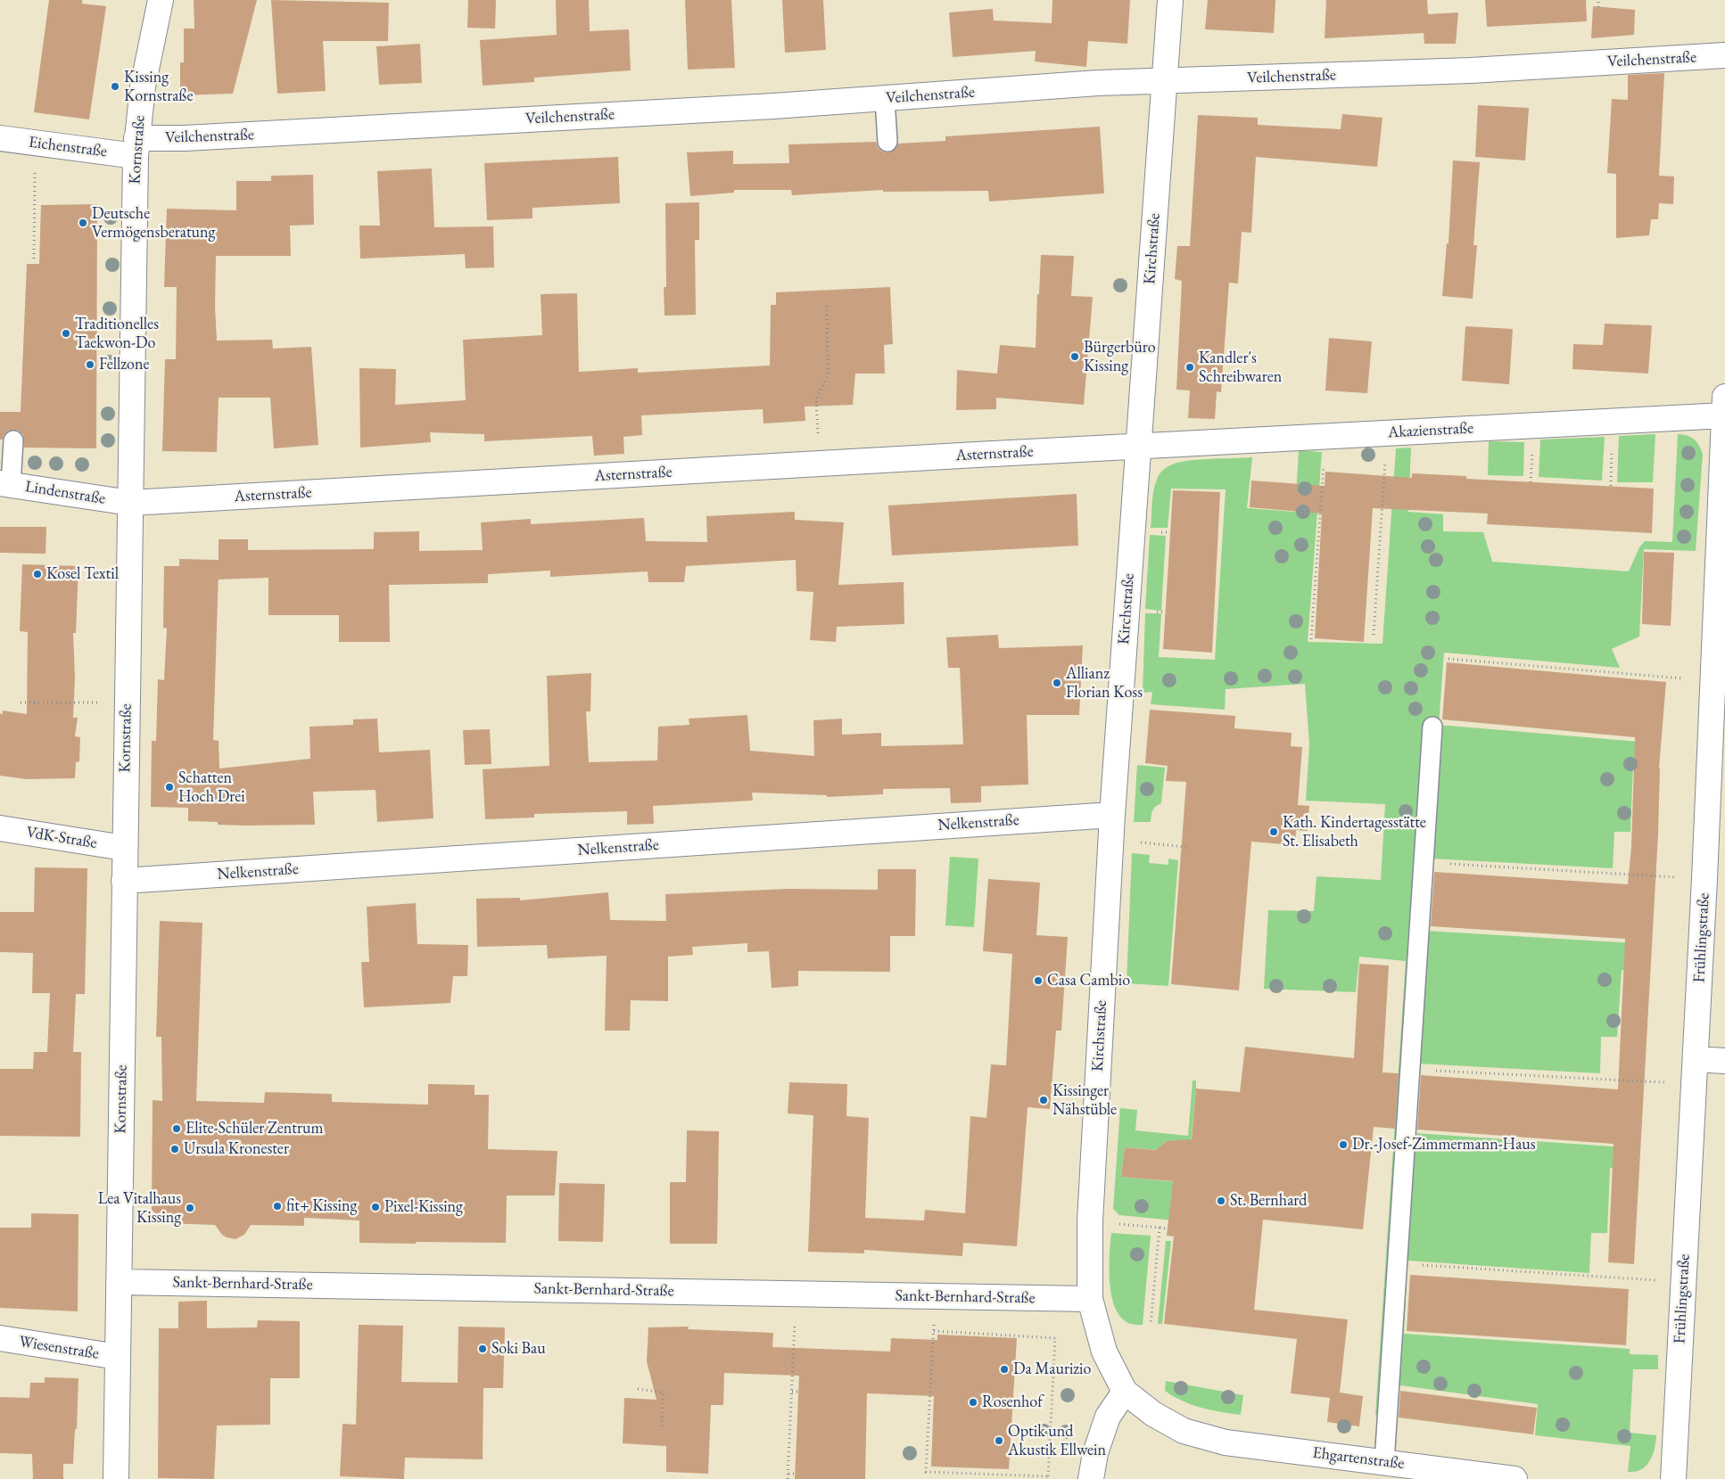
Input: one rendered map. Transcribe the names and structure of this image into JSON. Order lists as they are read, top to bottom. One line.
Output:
{"streets":{"street":["Veilchenstraße","Eichenstraße","Kornstraße","Kirchstraße","Akazienstraße","Asternstraße","Lindenstraße","Nelkenstraße","VdK-Straße","Frühlingstraße","Sankt-Bernhard-Straße","Wiesenstraße","Ehgartenstraße"]},"crossings":[["Veilchenstraße","Eichenstraße"],["Veilchenstraße","Kornstraße"],["Veilchenstraße","Kirchstraße"],["Eichenstraße","Kornstraße"],["Kornstraße","Asternstraße"],["Kornstraße","Lindenstraße"],["Kornstraße","Nelkenstraße"],["Kornstraße","VdK-Straße"],["Kornstraße","Sankt-Bernhard-Straße"],["Kornstraße","Wiesenstraße"],["Kirchstraße","Akazienstraße"],["Kirchstraße","Asternstraße"],["Kirchstraße","Nelkenstraße"],["Kirchstraße","Sankt-Bernhard-Straße"],["Kirchstraße","Ehgartenstraße"],["Akazienstraße","Asternstraße"],["Akazienstraße","Frühlingstraße"],["Asternstraße","Lindenstraße"]],"places":["Kissing Kornstraße","Deutsche Vermögensberatung","Traditionelles Taekwon-Do","Bürgerbüro Kissing","Fellzone","Kandler's Schreibwaren","Kosel Textil","Allianz Florian Koss","Schatten Hoch Drei","Kath. Kindertagesstätte St. Elisabeth","Casa Cambio","Kissinger Nähstüble","Elite-Schüler Zentrum","Dr.-Josef-Zimmermann-Haus","Ursula Kronester","St. Bernhard","fit+ Kissing","Pixel-Kissing","Lea Vitalhaus Kissing","Soki Bau","Da Maurizio","Rosenhof","Optik und Akustik Ellwein"]}
